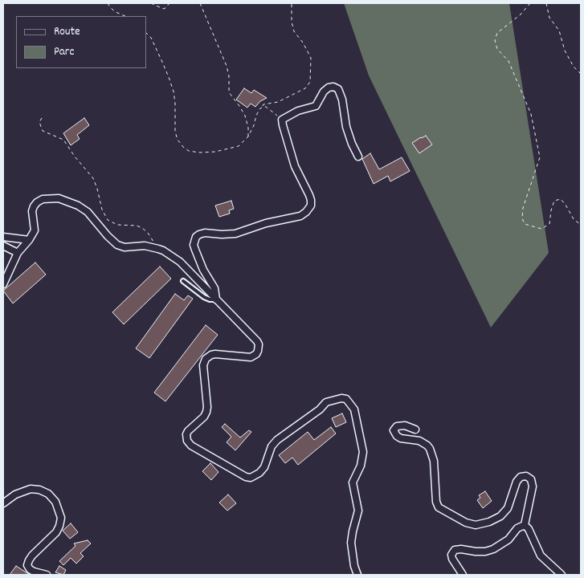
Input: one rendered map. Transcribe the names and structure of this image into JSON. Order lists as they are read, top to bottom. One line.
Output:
{"legend":["Route","Parc"]}
